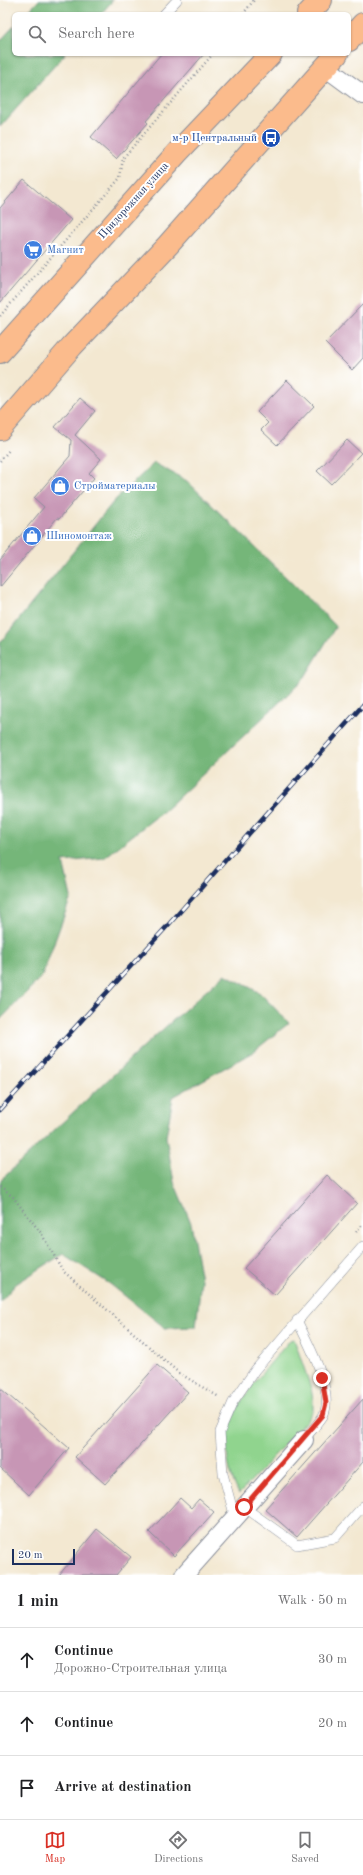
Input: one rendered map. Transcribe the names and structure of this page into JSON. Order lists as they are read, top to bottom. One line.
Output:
{"streets":{"main road":["Придорожная улица"]},"places":{"bus stop":["м-р Центральный"],"supermarket":["Магнит"],"shop":["Стройматериалы","Шиномонтаж"]},"scale_bar":"20 m","page":{"search":"Search here","scale":"20 m","heading":["1 min","Walk · 50 m"],"list":[["Continue","Дорожно-Строительная улица","30 m"],["Continue","20 m"],"Arrive at destination"],"nav":["Map","Directions","Saved"]}}
